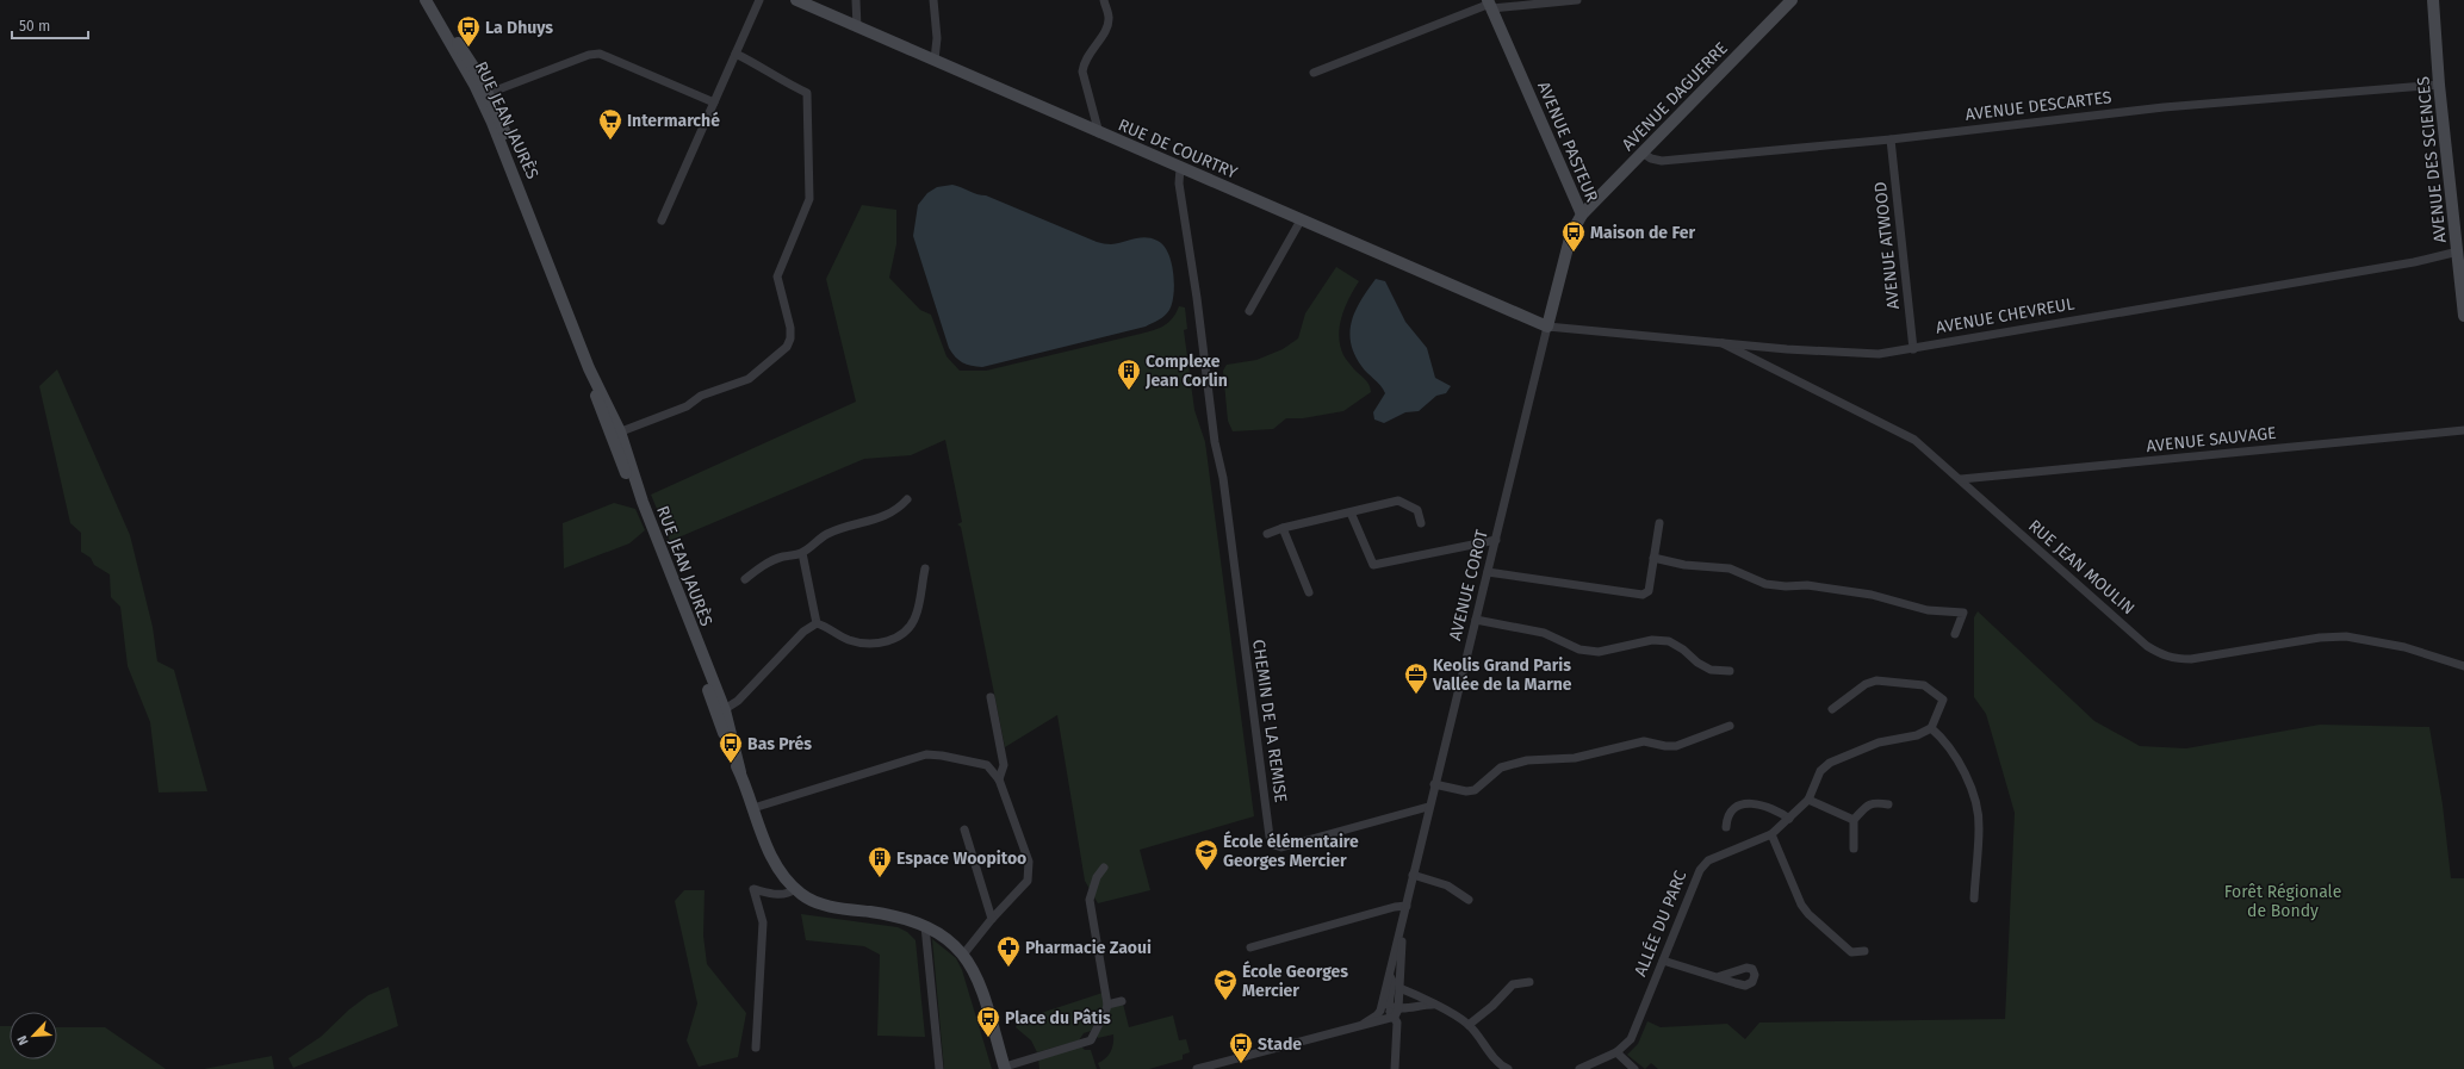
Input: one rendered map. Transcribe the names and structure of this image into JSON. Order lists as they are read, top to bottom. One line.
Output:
{"streets":{"street":["AVENUE DAGUERRE","AVENUE DESCARTES","RUE JEAN JAURÈS","AVENUE PASTEUR","RUE DE COURTRY","AVENUE DES SCIENCES","AVENUE ATWOOD","AVENUE CHEVREUL","AVENUE SAUVAGE","RUE JEAN MOULIN","AVENUE COROT","CHEMIN DE LA REMISE","ALLÉE DU PARC"]},"crossings":[["AVENUE DAGUERRE","AVENUE DESCARTES"],["AVENUE DAGUERRE","AVENUE PASTEUR"],["AVENUE DESCARTES","AVENUE DES SCIENCES"],["AVENUE DESCARTES","AVENUE ATWOOD"],["AVENUE PASTEUR","RUE DE COURTRY"],["AVENUE PASTEUR","AVENUE CHEVREUL"],["AVENUE PASTEUR","AVENUE COROT"],["RUE DE COURTRY","AVENUE CHEVREUL"],["RUE DE COURTRY","AVENUE COROT"],["RUE DE COURTRY","CHEMIN DE LA REMISE"],["AVENUE DES SCIENCES","AVENUE CHEVREUL"],["AVENUE ATWOOD","AVENUE CHEVREUL"],["AVENUE CHEVREUL","RUE JEAN MOULIN"],["AVENUE CHEVREUL","AVENUE COROT"],["AVENUE SAUVAGE","RUE JEAN MOULIN"],["AVENUE COROT","CHEMIN DE LA REMISE"]],"parks":["Forêt Régionale de Bondy"],"places":{"bus stop":["La Dhuys","Maison de Fer","Bas Prés","Place du Pâtis","Stade"],"supermarket":["Intermarché"],"building":["Complexe Jean Corlin","Espace Woopitoo"],"office":["Keolis Grand Paris Vallée de la Marne"],"school or university":["École élémentaire Georges Mercier","École Georges Mercier"],"pharmacy":["Pharmacie Zaoui"]},"scale_bar":"50 m","north":"bottom left"}
